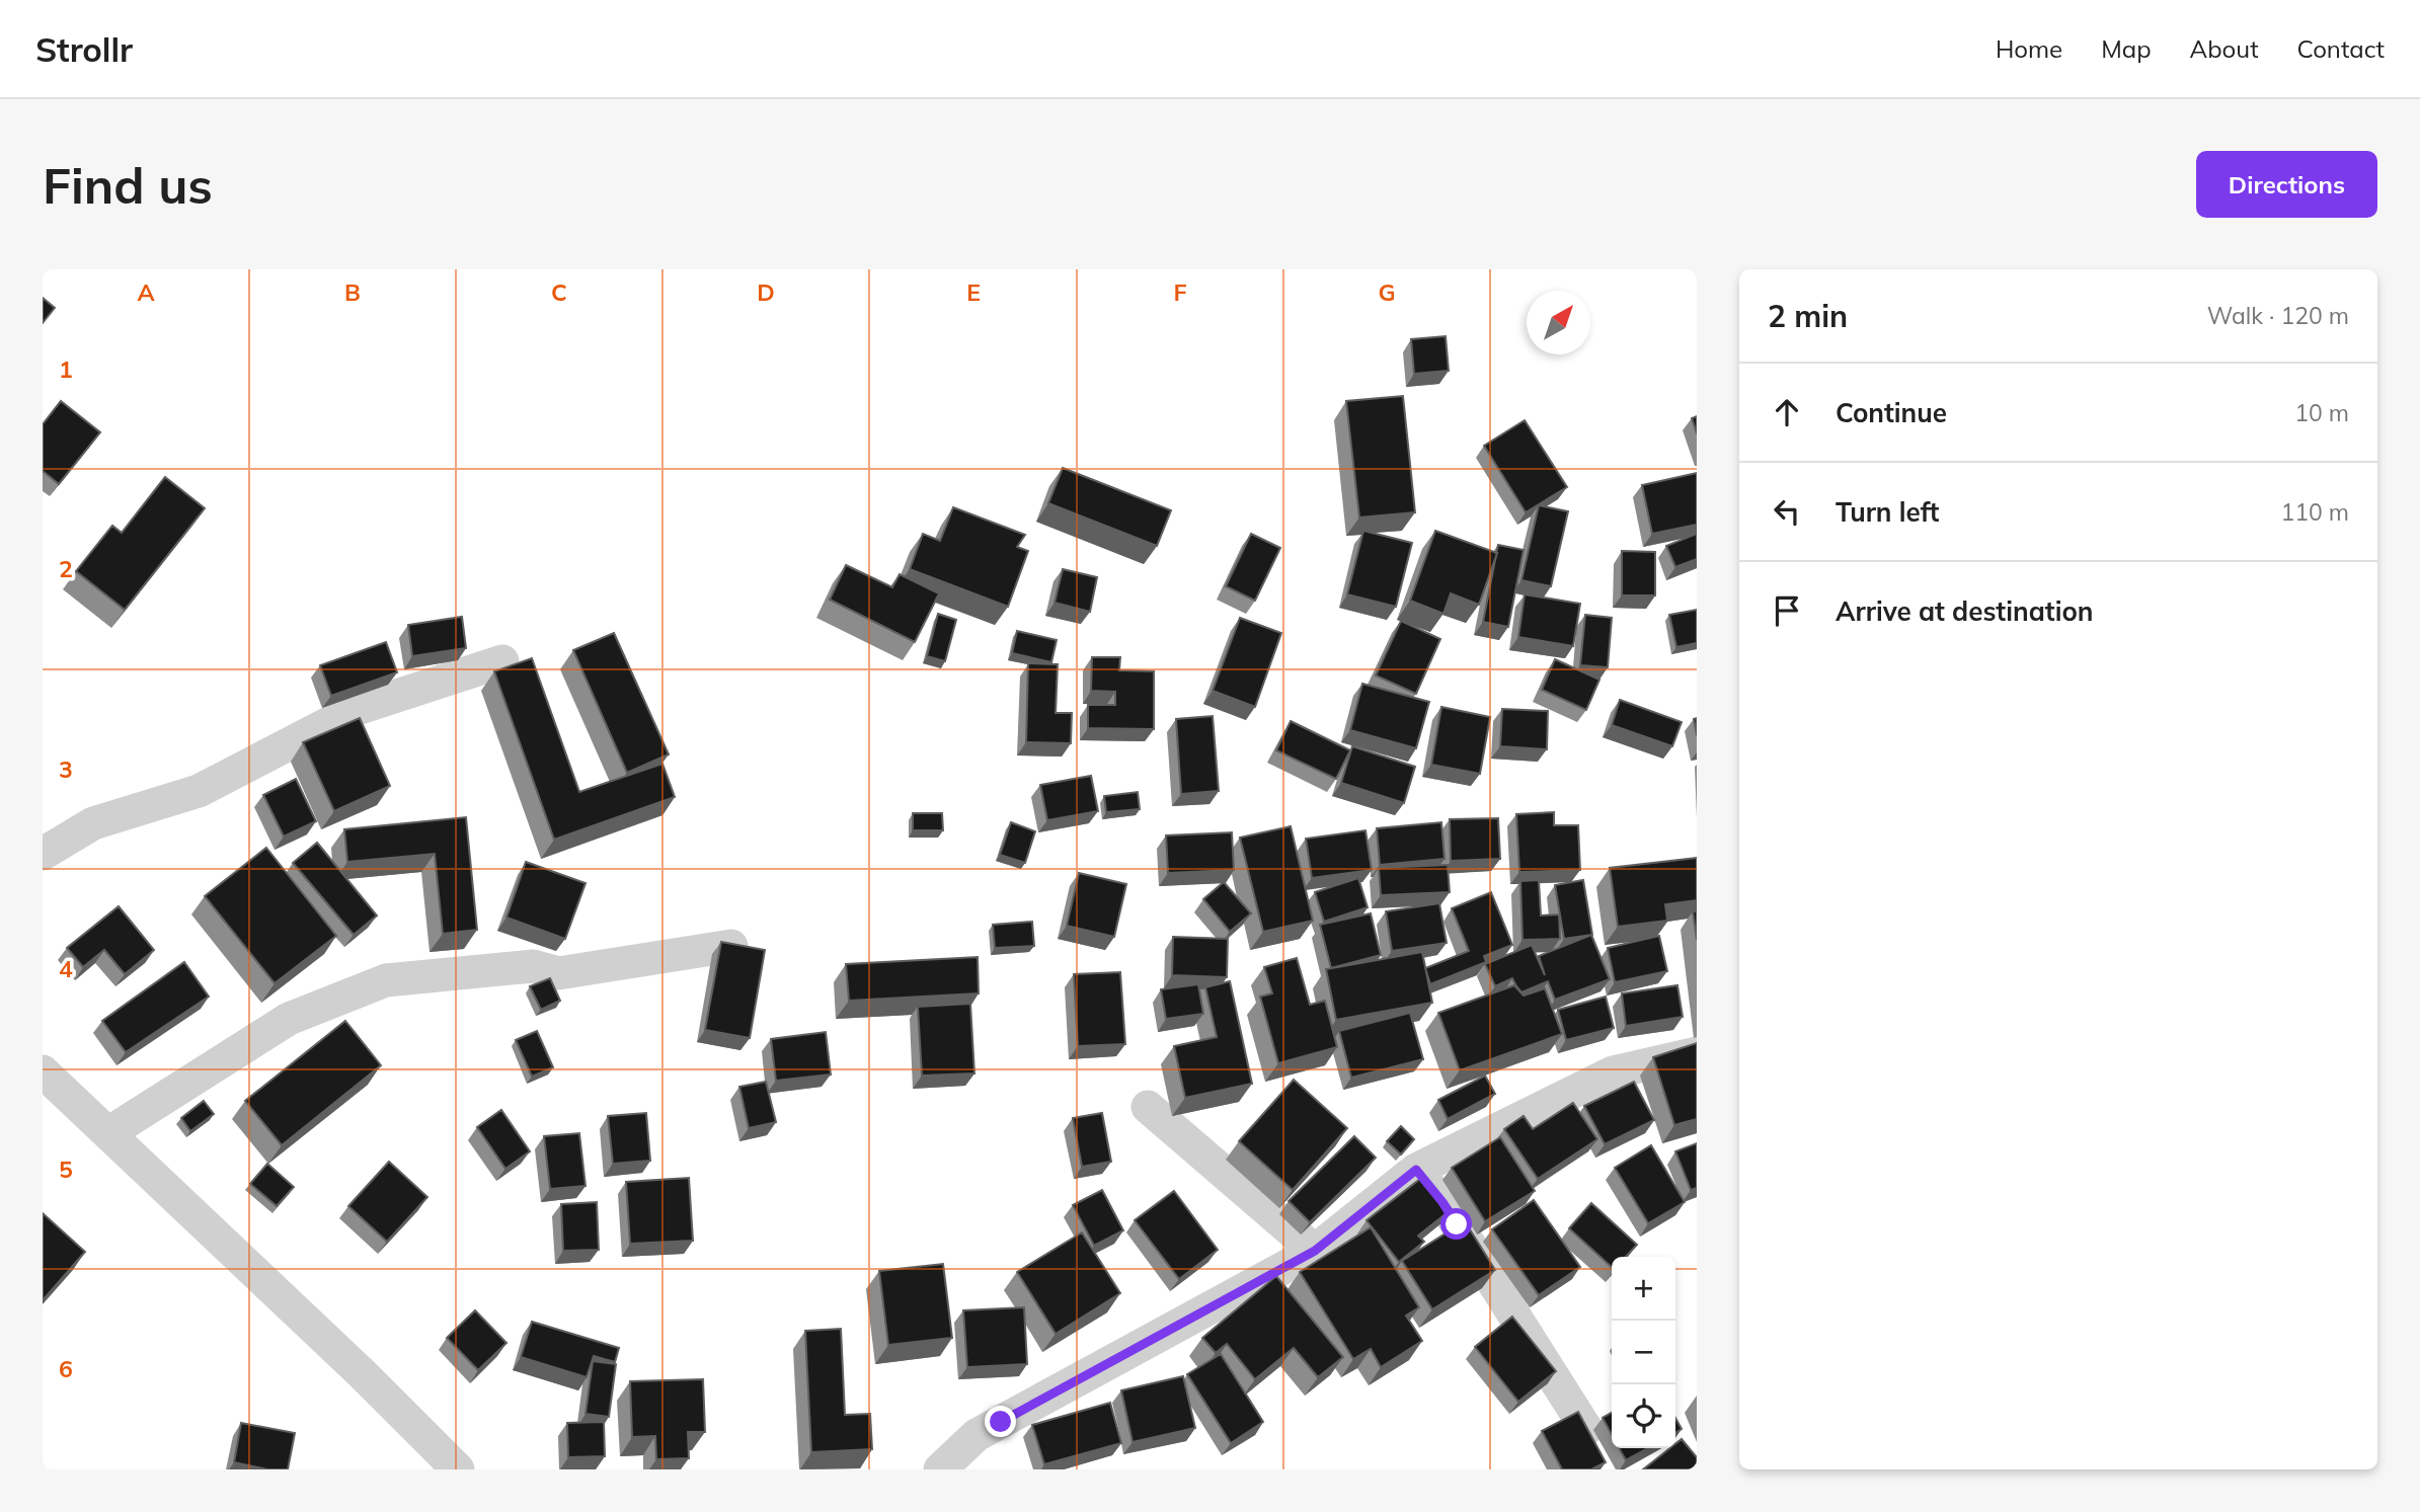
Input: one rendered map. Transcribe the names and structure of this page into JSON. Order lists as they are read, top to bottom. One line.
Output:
{"north":"top right","page":{"header":"Strollr","nav":["Home","Map","About","Contact"],"buttons":"Directions","title":"Find us","heading":["2 min","Walk · 120 m"],"list":[["Continue","10 m"],["Turn left","110 m"],"Arrive at destination"],"map_buttons":["+","−"]},"grid":{"columns":["A","B","C","D","E","F","G"],"rows":["1","2","3","4","5","6"]}}
